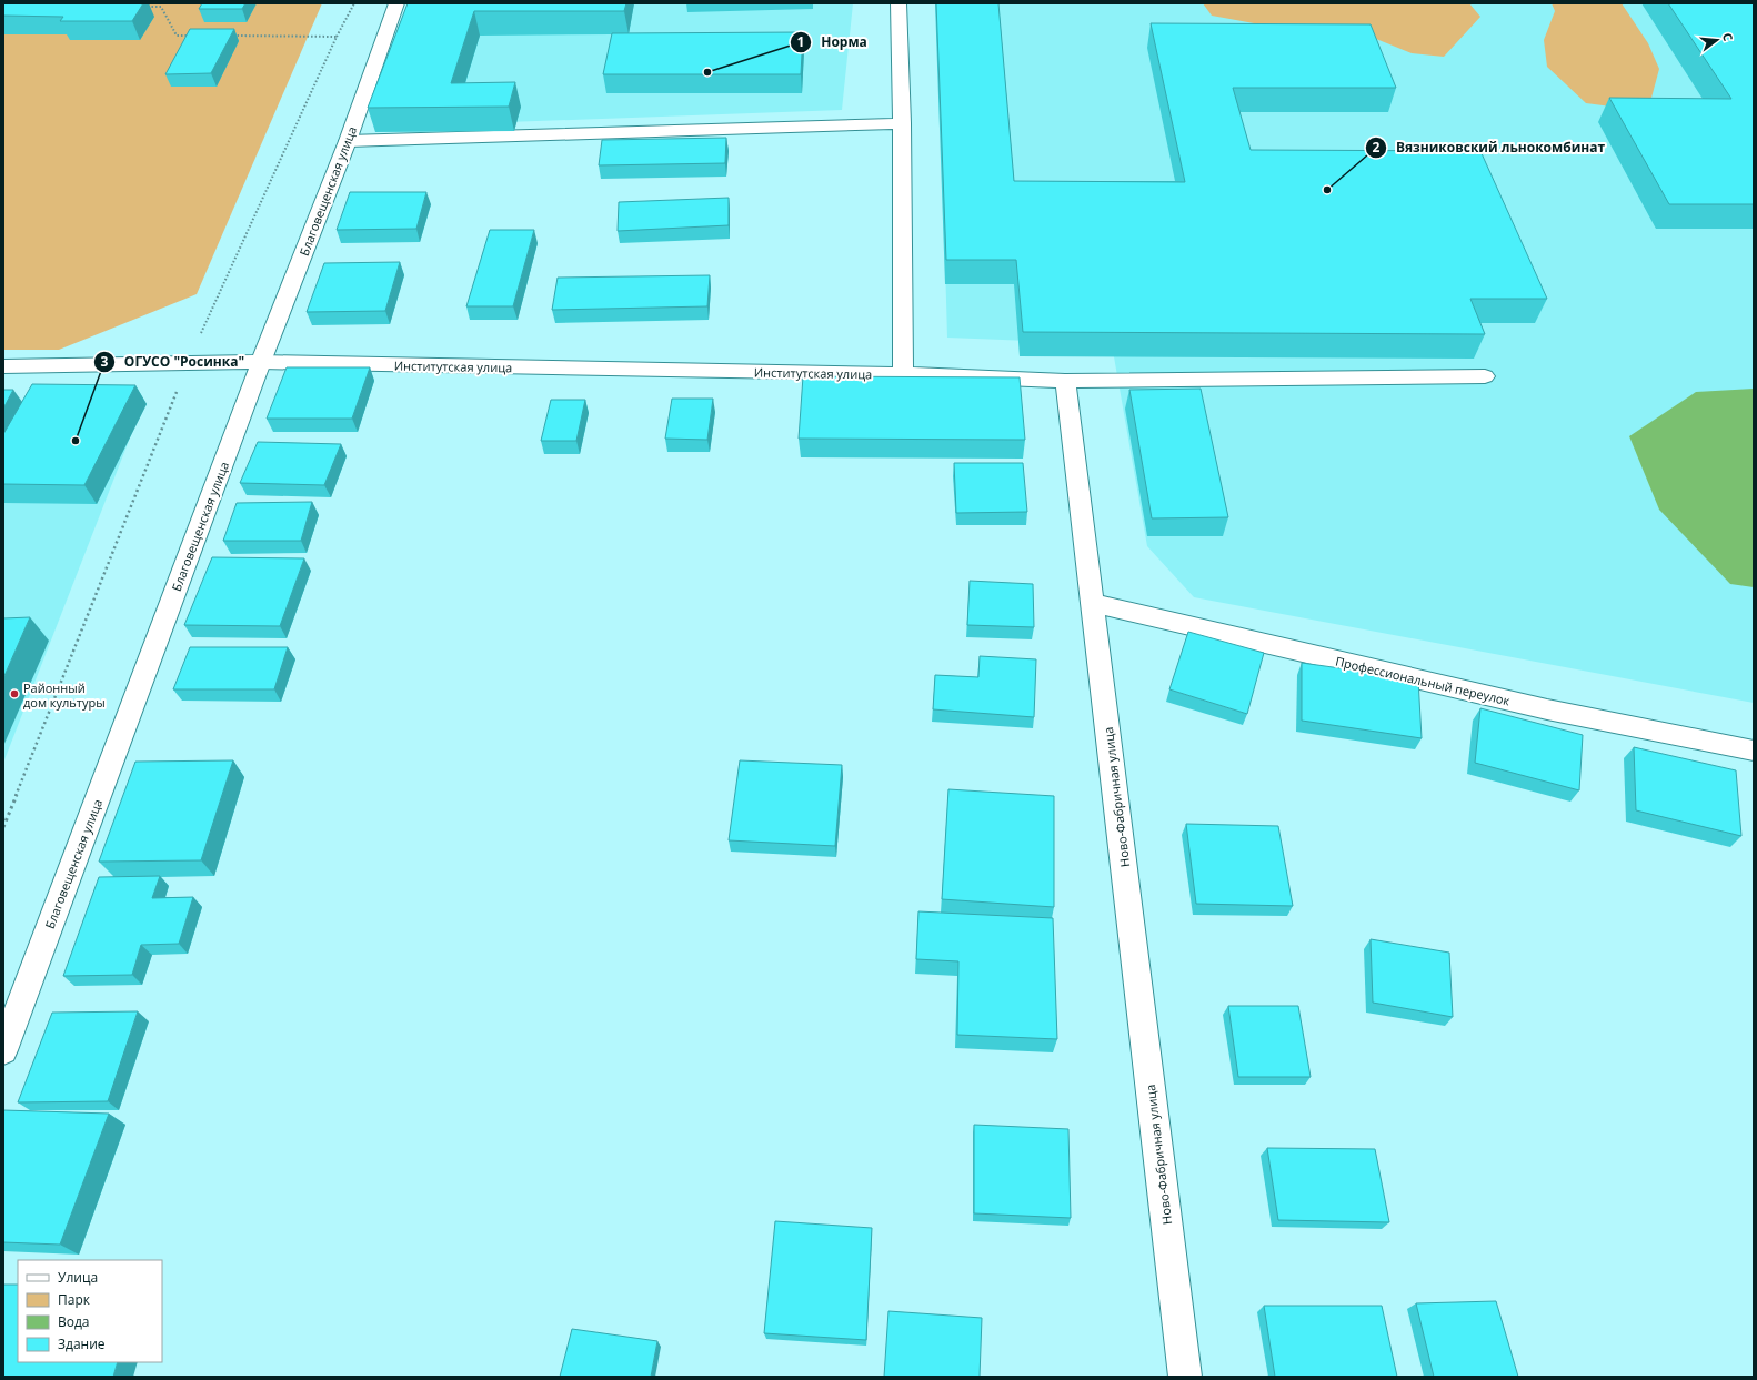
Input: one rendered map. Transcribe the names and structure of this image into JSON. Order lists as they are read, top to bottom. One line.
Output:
{"streets":{"street":["Благовещенская улица","Институтская улица","Профессиональный переулок","Ново-Фабричная улица"]},"crossings":[["Благовещенская улица","Институтская улица"],["Профессиональный переулок","Ново-Фабричная улица"]],"places":["Норма","Вязниковский льнокомбинат","ОГУСО \"Росинка\"","Районный дом культуры"],"legend":["Улица","Парк","Вода","Здание"],"north":"right"}
